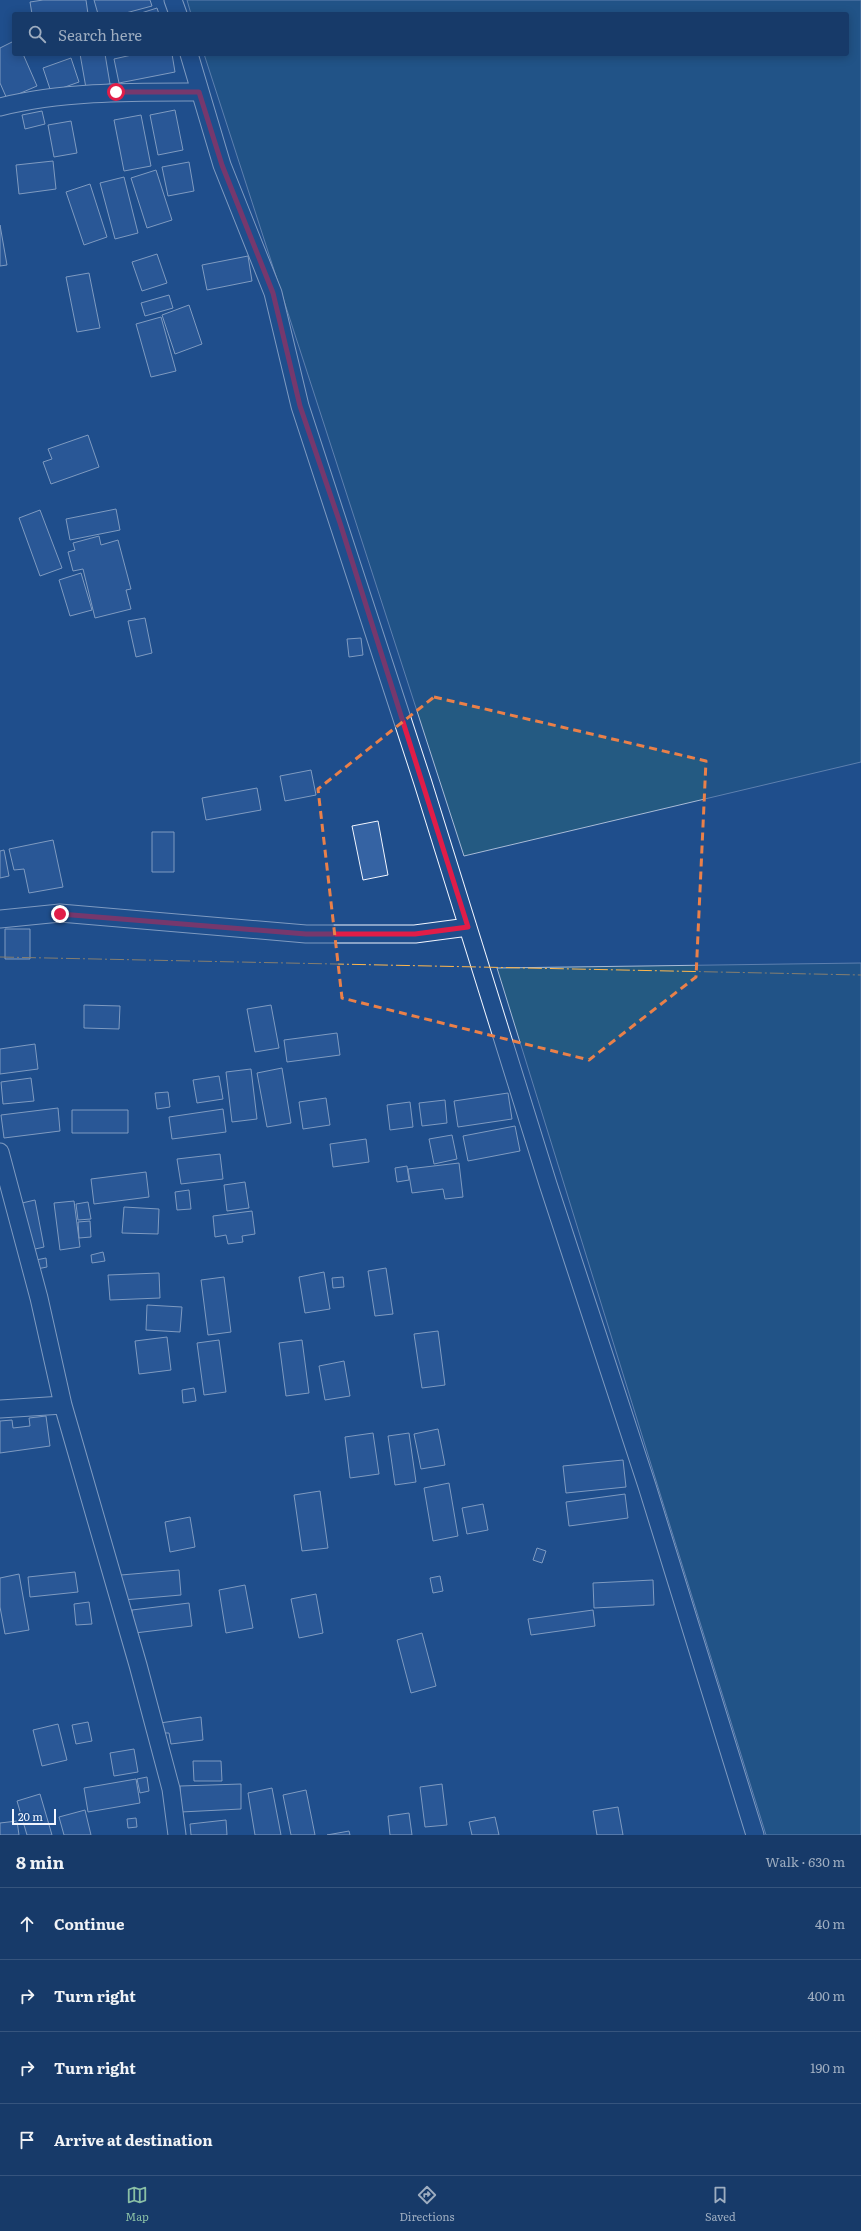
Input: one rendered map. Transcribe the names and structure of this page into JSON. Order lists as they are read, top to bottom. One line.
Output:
{"scale_bar":"20 m","page":{"search":"Search here","scale":"20 m","heading":["8 min","Walk · 630 m"],"list":[["Continue","40 m"],["Turn right","400 m"],["Turn right","190 m"],"Arrive at destination"],"nav":["Map","Directions","Saved"]}}
